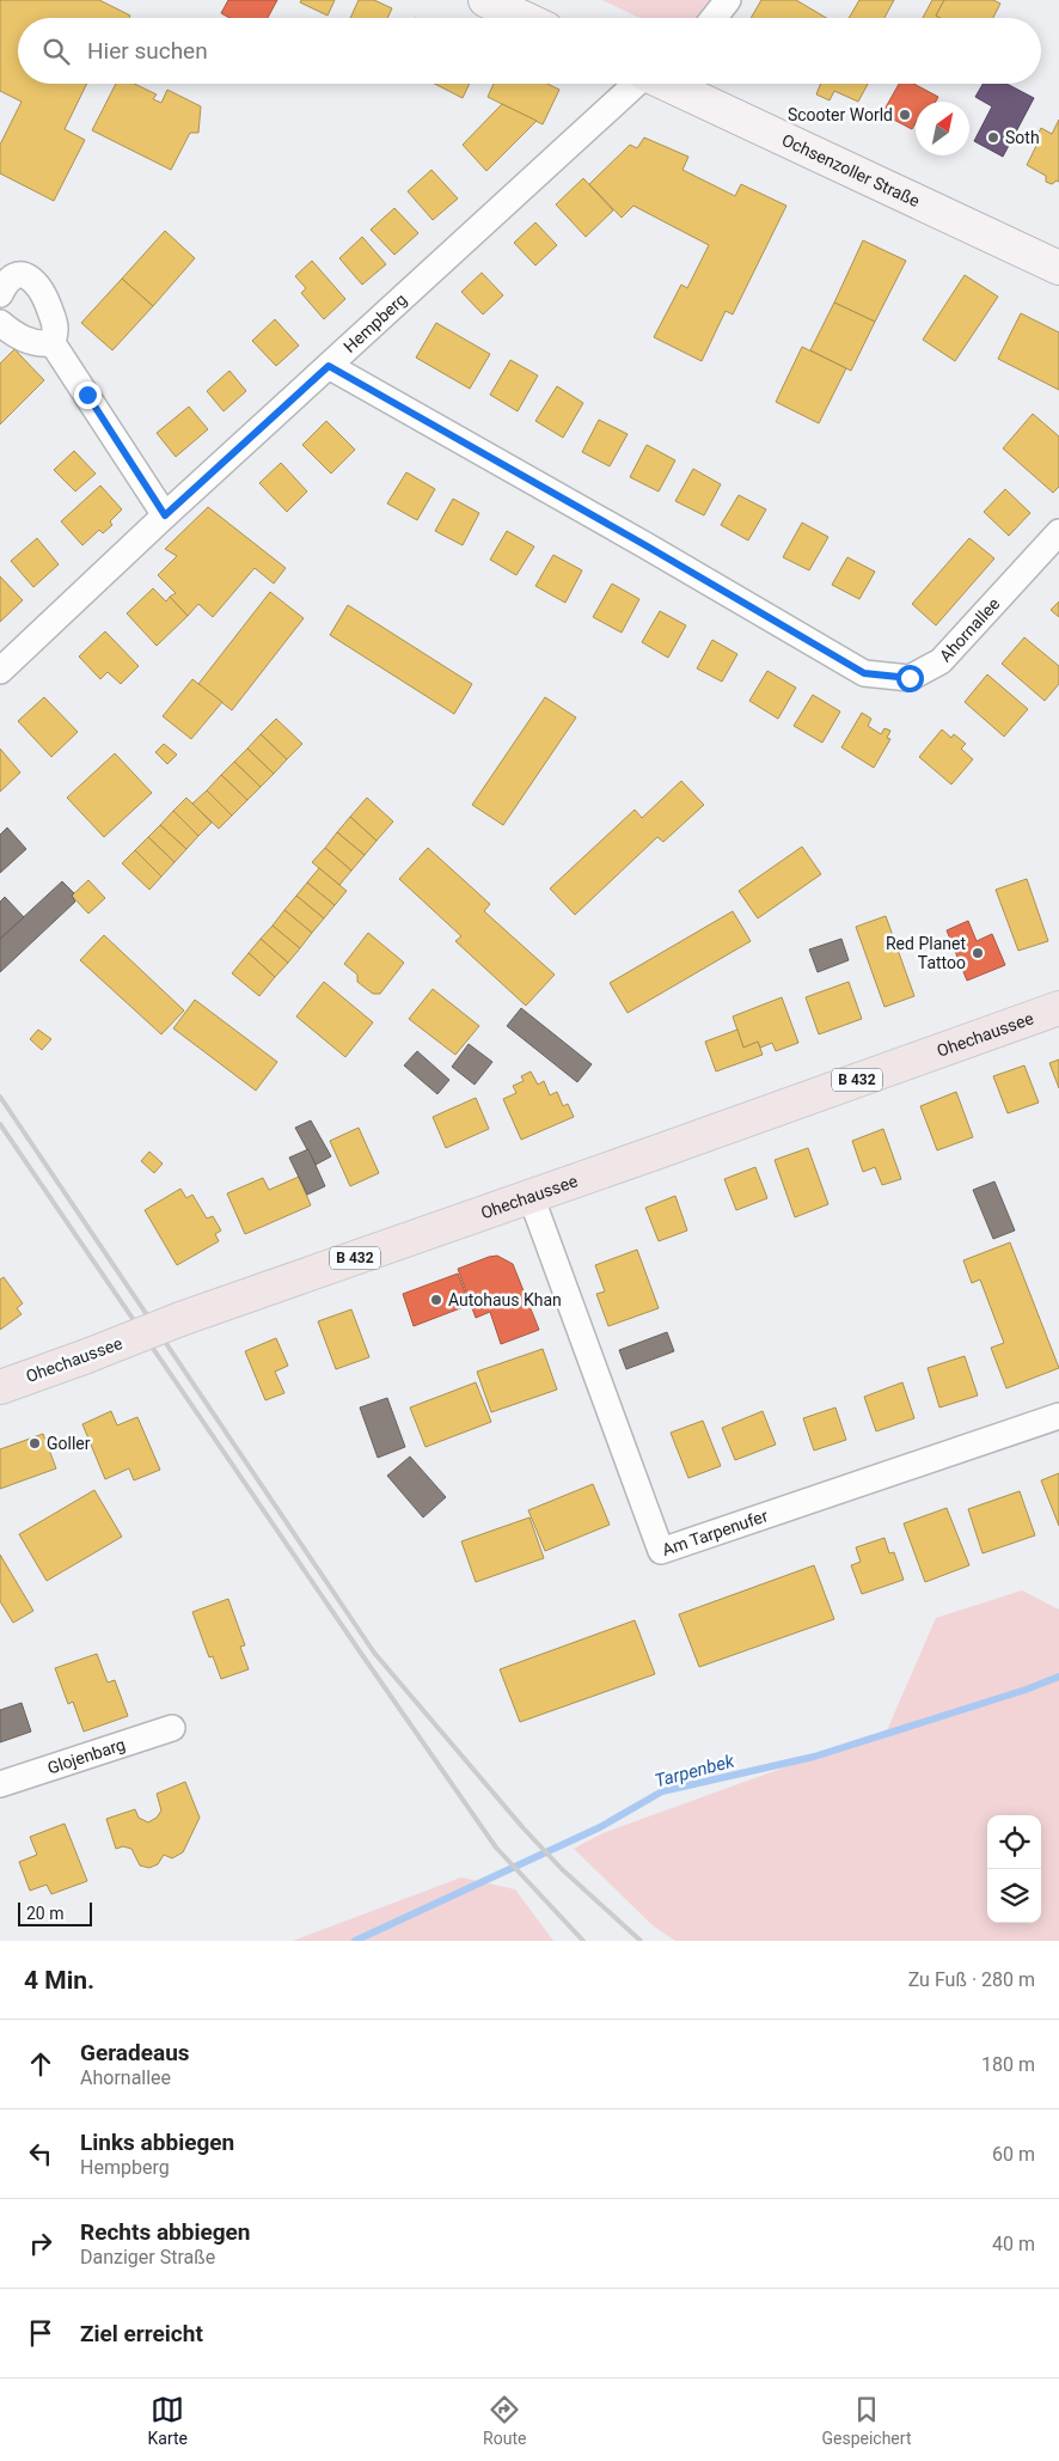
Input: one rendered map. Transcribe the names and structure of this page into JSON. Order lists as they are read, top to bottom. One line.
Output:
{"streets":{"main road":["Ochsenzoller Straße","Ohechaussee","B 432"],"street":["Hempberg","Ahornallee","Am Tarpenufer","Glojenbarg"]},"crossings":[["Hempberg","Ahornallee"],["Ohechaussee","Am Tarpenufer"]],"water":["Tarpenbek"],"places":["Scooter World","Soth","Red Planet Tattoo","Autohaus Khan","Goller"],"scale_bar":"20 m","north":"top right","page":{"search":"Hier suchen","scale":"20 m","heading":["4 Min.","Zu Fuß · 280 m"],"list":[["Geradeaus","Ahornallee","180 m"],["Links abbiegen","Hempberg","60 m"],["Rechts abbiegen","Danziger Straße","40 m"],"Ziel erreicht"],"nav":["Karte","Route","Gespeichert"]}}
